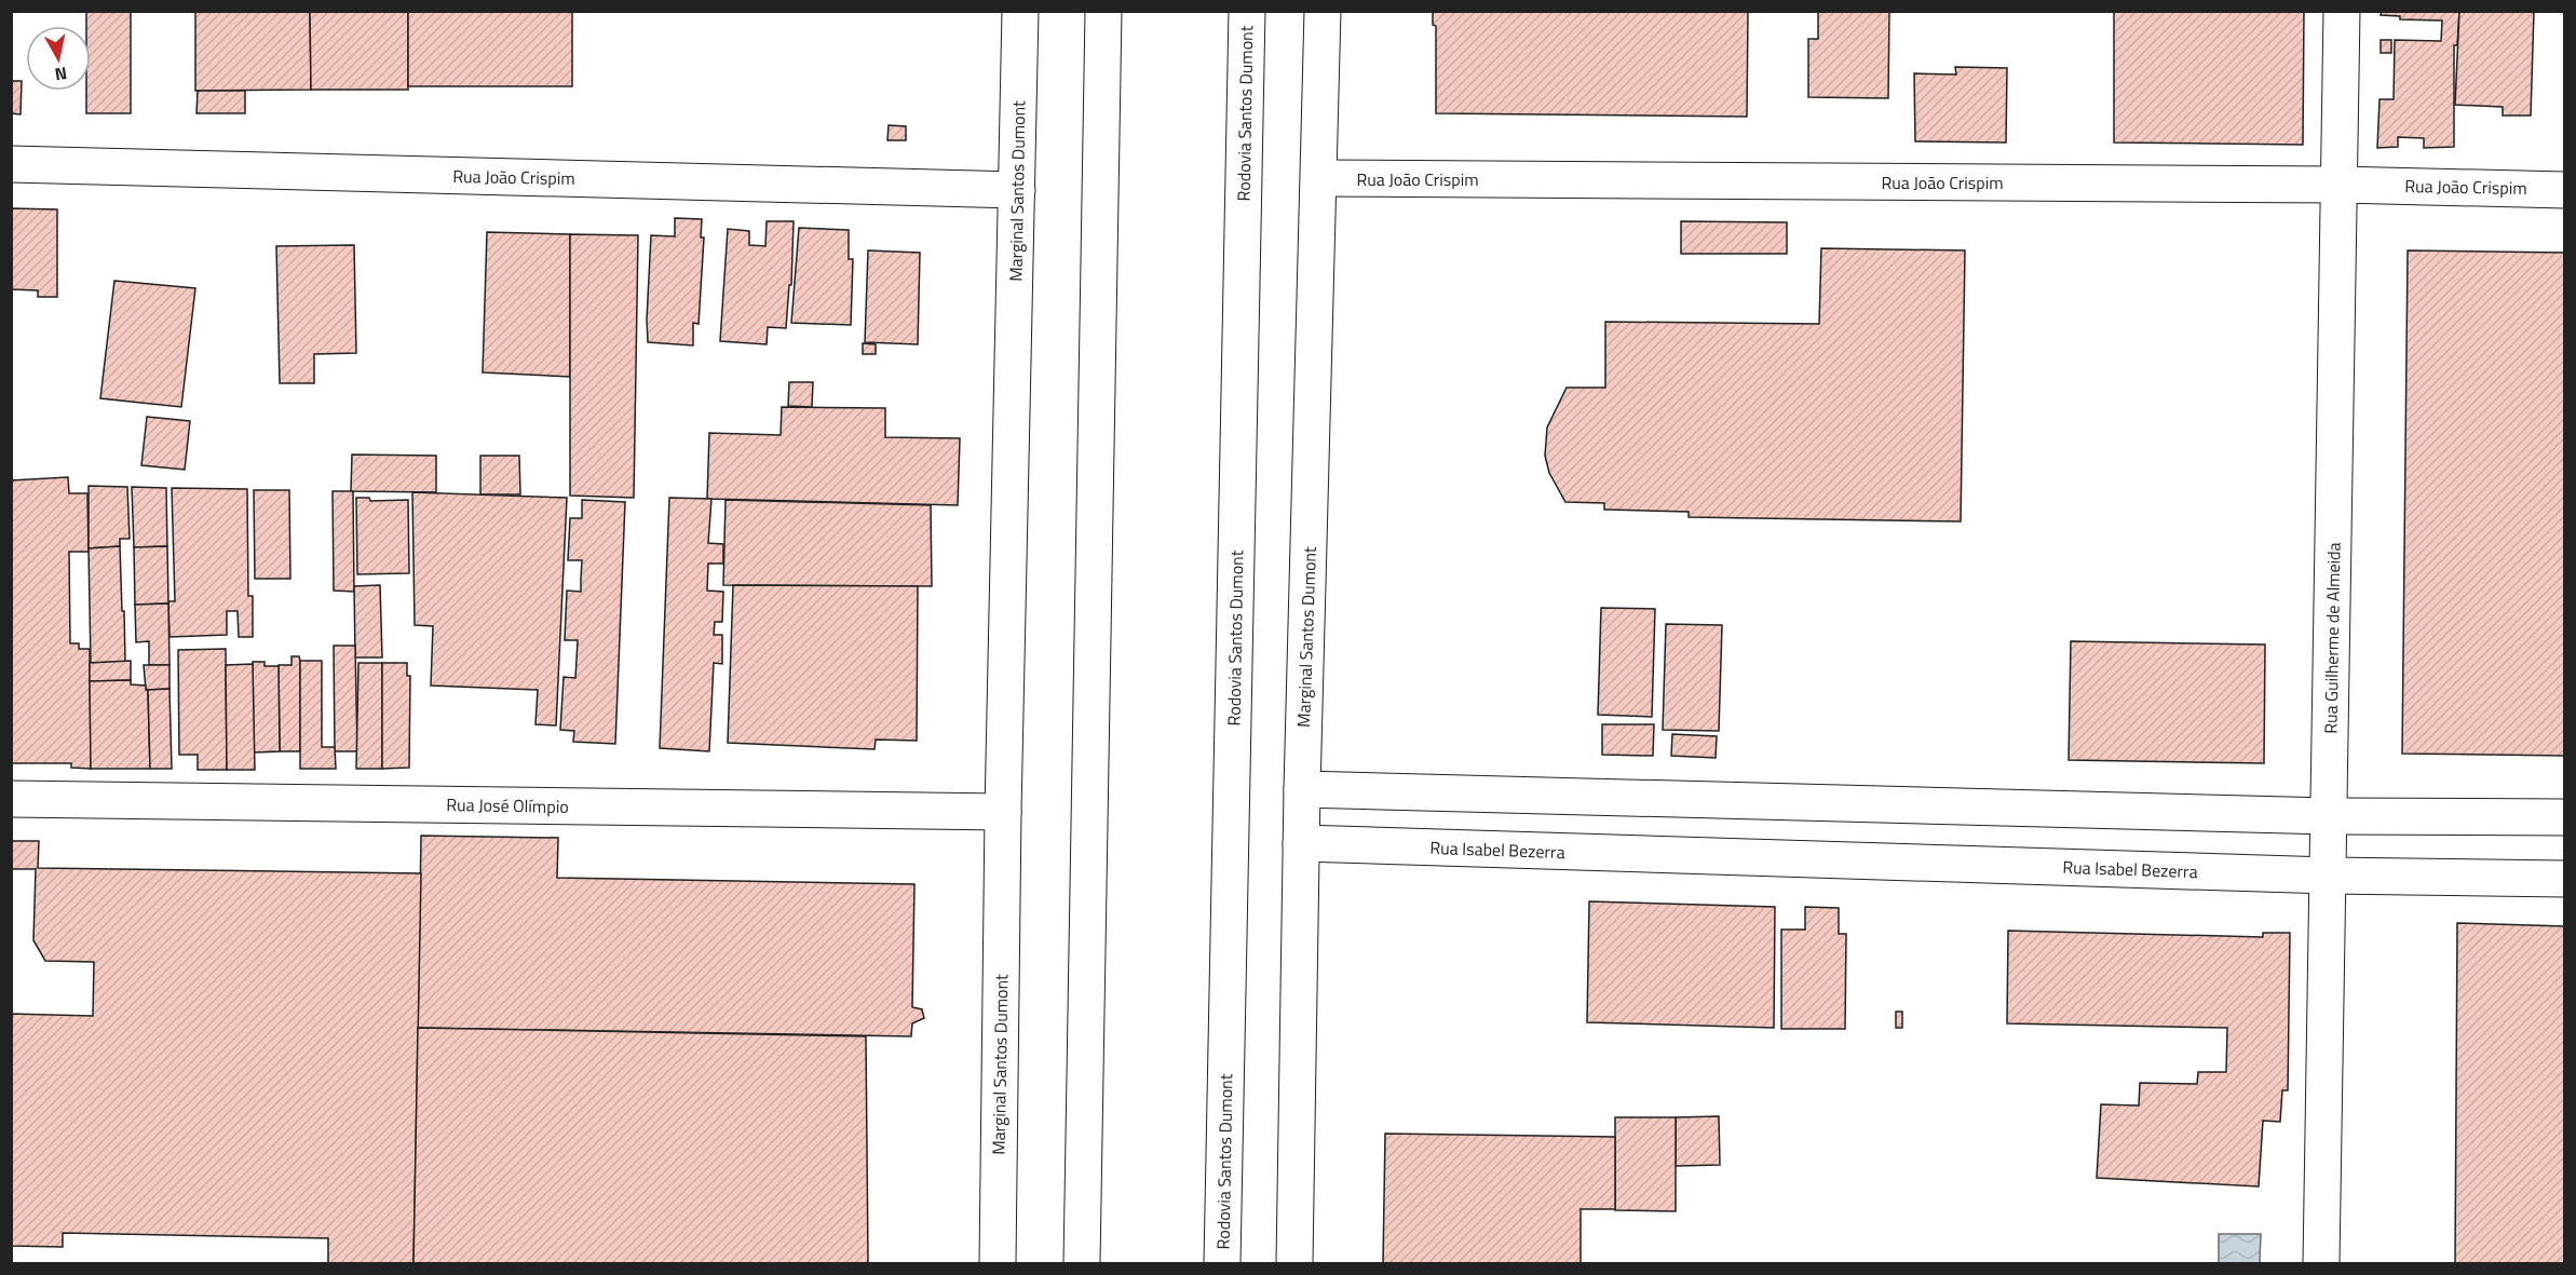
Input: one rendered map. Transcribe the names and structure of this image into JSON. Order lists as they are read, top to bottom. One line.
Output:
{"streets":{"main road":["Rodovia Santos Dumont","Rua João Crispim","Marginal Santos Dumont","Rua Guilherme de Almeida","Rua José Olímpio","Rua Isabel Bezerra"]},"crossings":[["Rua João Crispim","Marginal Santos Dumont"],["Rua João Crispim","Rua Guilherme de Almeida"],["Marginal Santos Dumont","Rua José Olímpio"],["Marginal Santos Dumont","Rua Isabel Bezerra"],["Rua Guilherme de Almeida","Rua Isabel Bezerra"]],"north":"bottom"}
